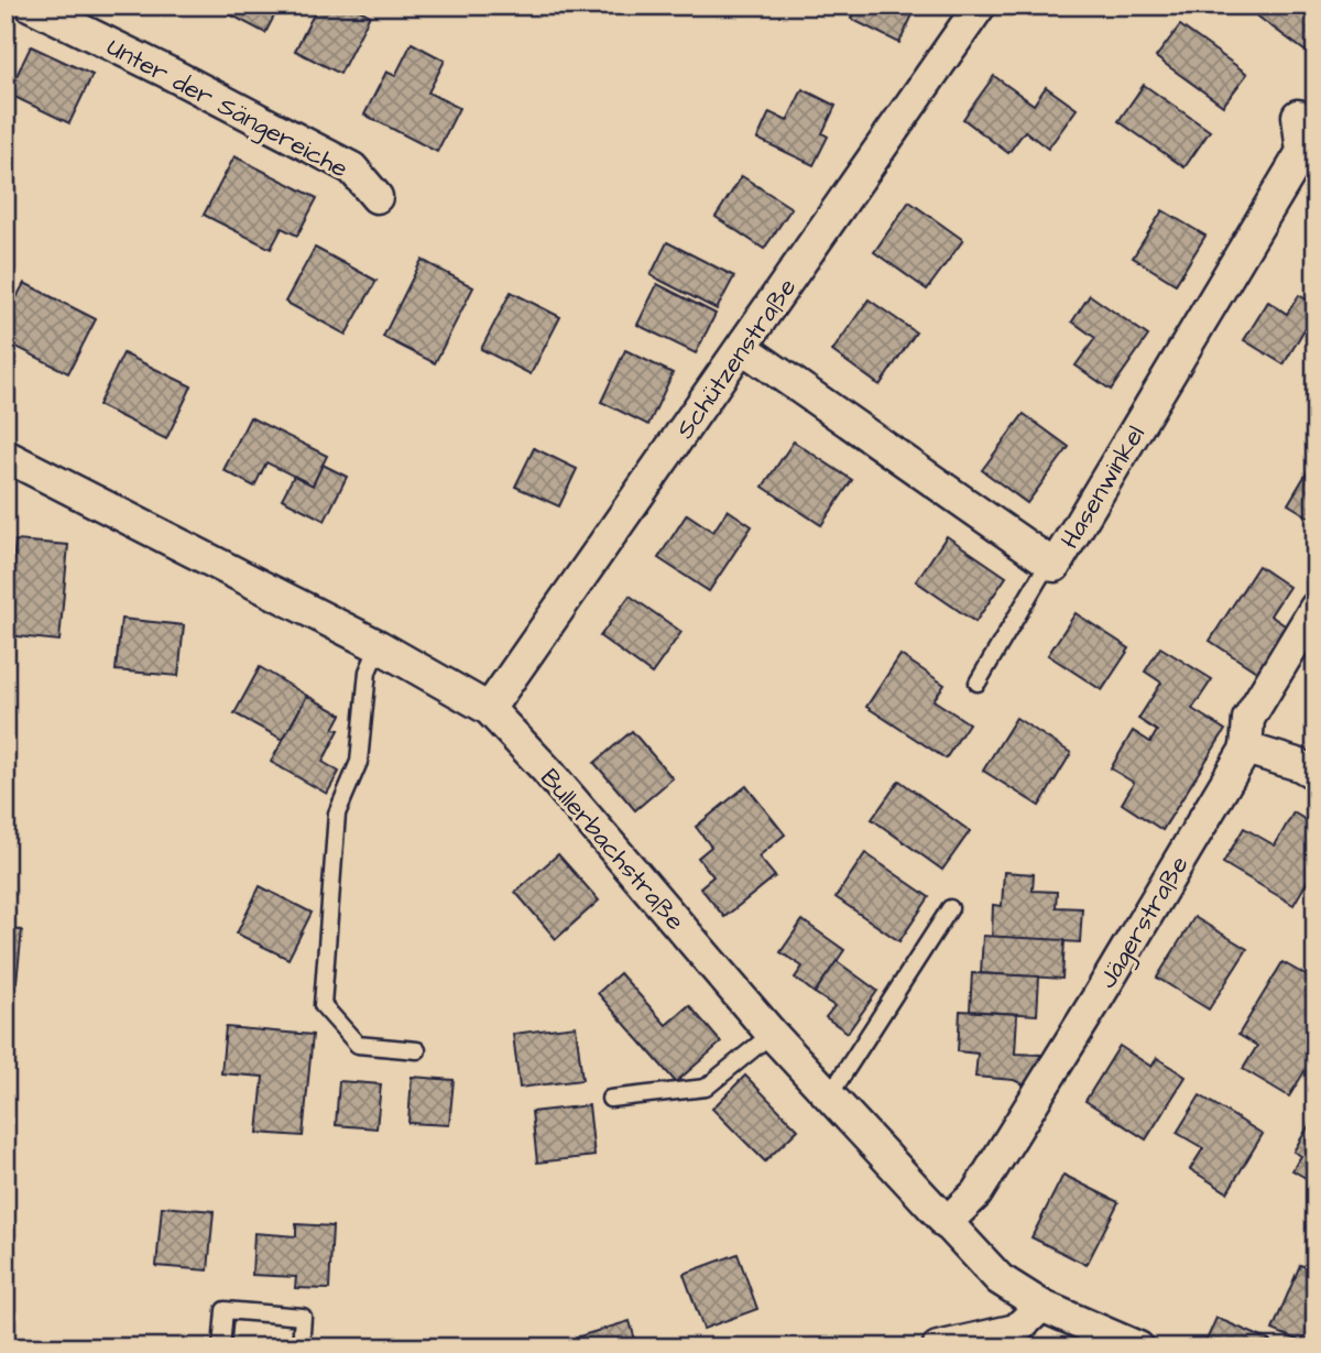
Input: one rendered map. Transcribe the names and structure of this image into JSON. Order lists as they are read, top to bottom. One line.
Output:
{"streets":{"street":["Unter der Sängereiche","Schützenstraße","Hasenwinkel","Bullerbachstraße","Jägerstraße"]},"crossings":[["Schützenstraße","Hasenwinkel"],["Schützenstraße","Bullerbachstraße"],["Bullerbachstraße","Jägerstraße"]]}
